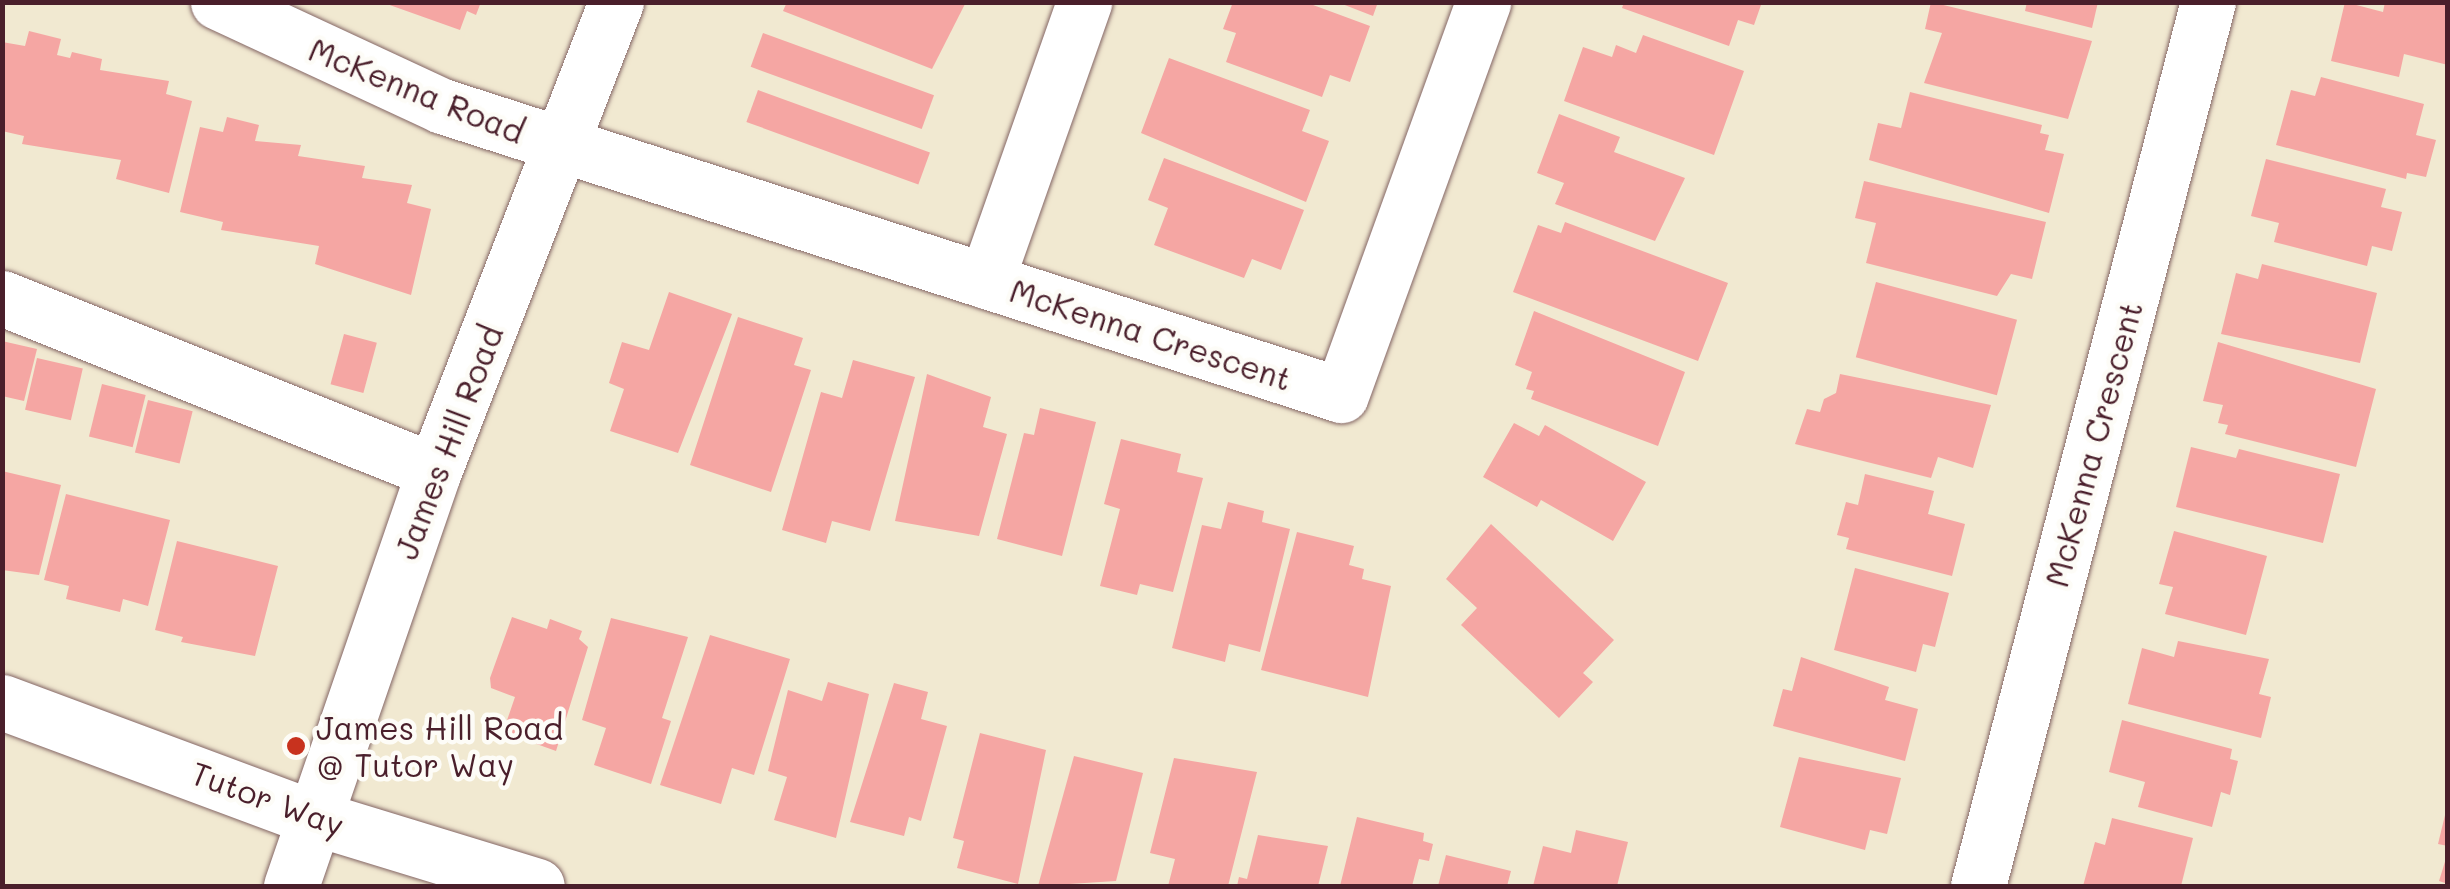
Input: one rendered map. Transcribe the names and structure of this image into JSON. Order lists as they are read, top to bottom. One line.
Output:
{"streets":{"street":["McKenna Road","McKenna Crescent","James Hill Road","Tutor Way"]},"crossings":[["McKenna Road","McKenna Crescent"],["McKenna Road","James Hill Road"],["McKenna Crescent","James Hill Road"],["James Hill Road","Tutor Way"]],"places":["James Hill Road @ Tutor Way"]}
